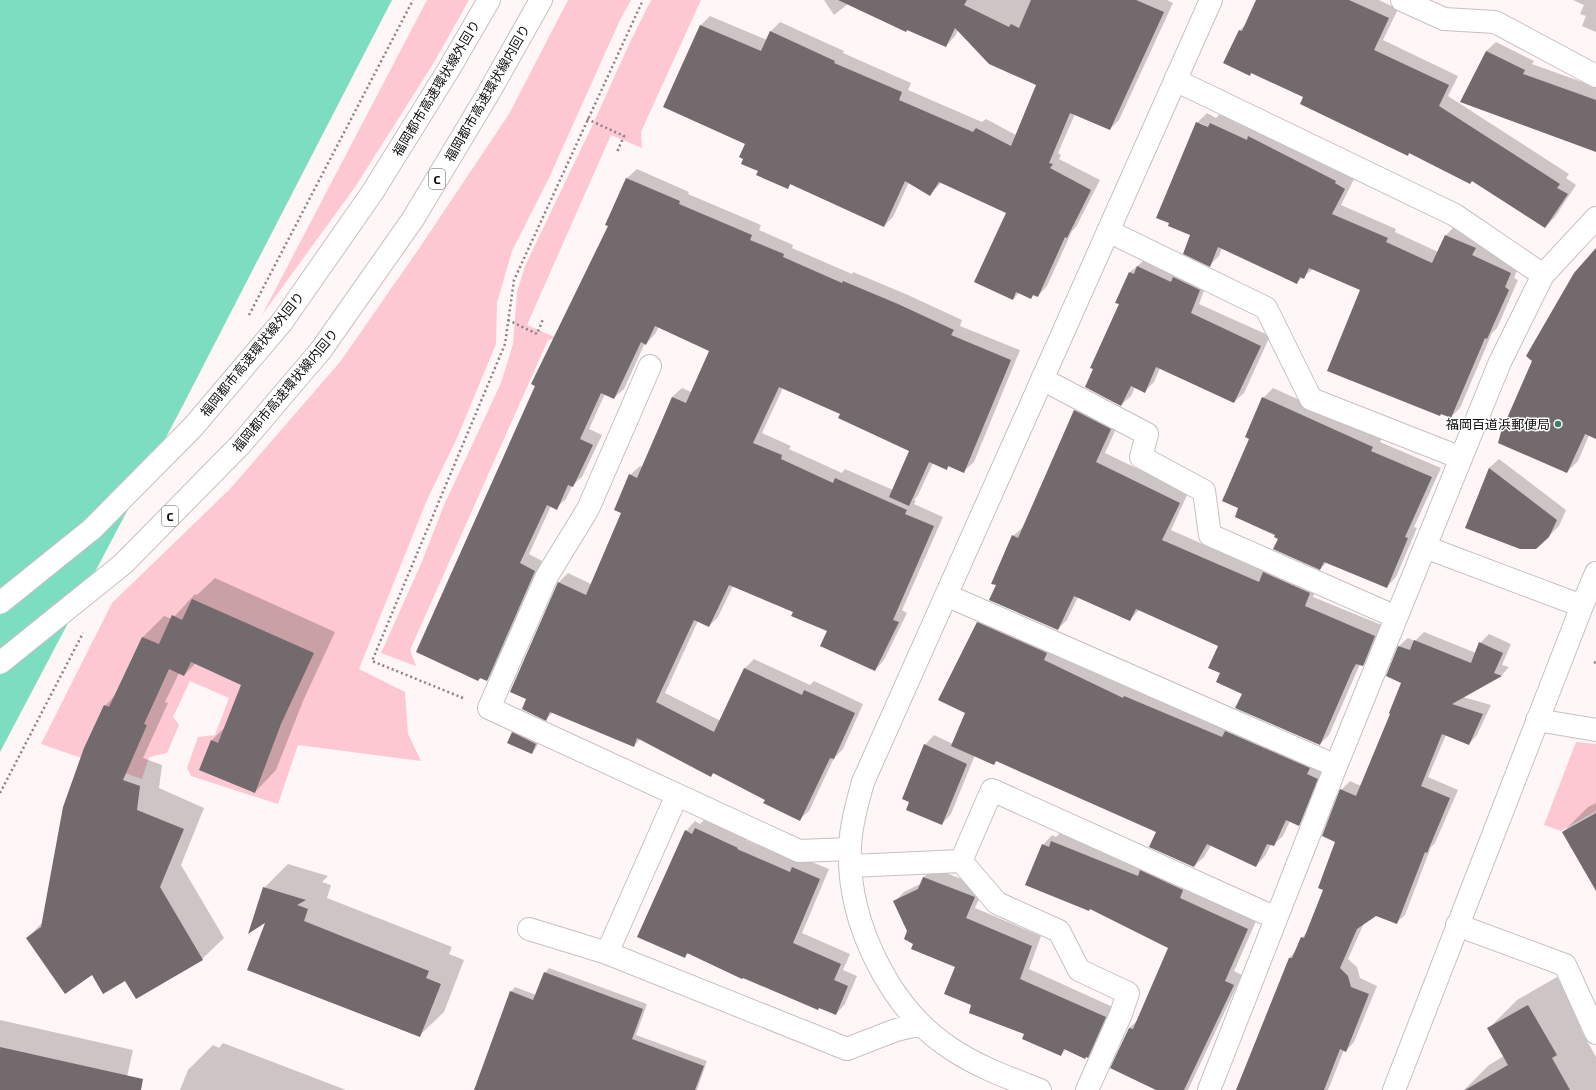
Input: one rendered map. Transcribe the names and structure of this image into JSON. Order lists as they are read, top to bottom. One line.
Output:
{"streets":{"main road":["福岡都市高速環状線外回り","福岡都市高速環状線内回り","C"]},"places":["福岡百道浜郵便局"]}
